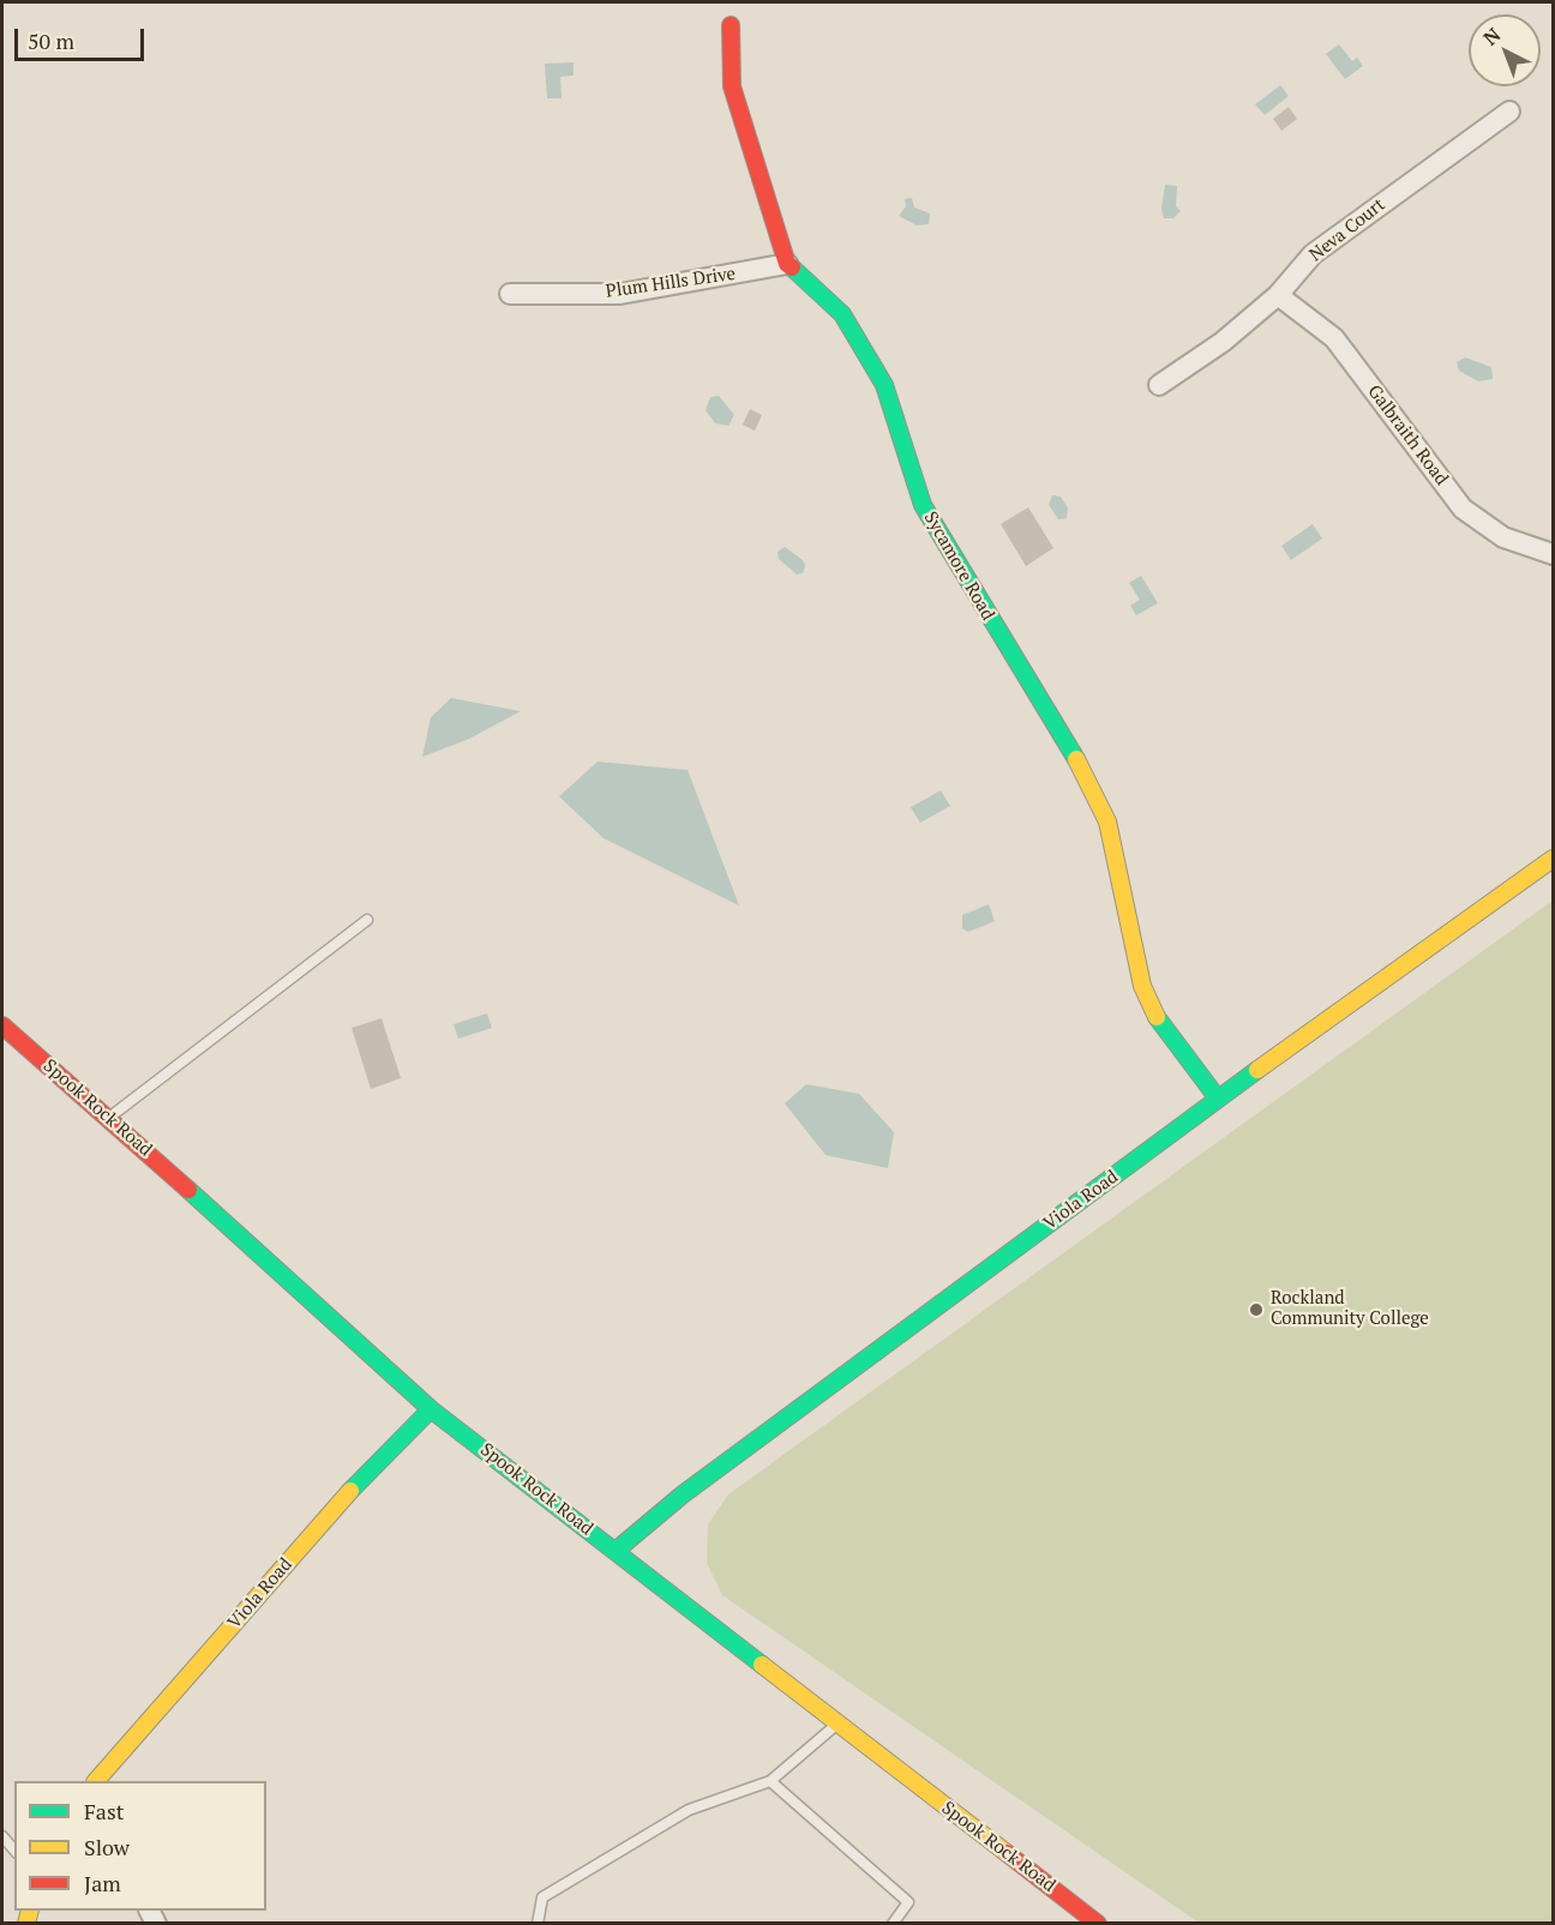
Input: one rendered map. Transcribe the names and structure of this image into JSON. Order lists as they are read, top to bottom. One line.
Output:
{"streets":{"street":["Neva Court","Plum Hills Drive","Galbraith Road","Sycamore Road","Spook Rock Road","Viola Road"]},"crossings":[["Neva Court","Galbraith Road"],["Plum Hills Drive","Sycamore Road"],["Sycamore Road","Viola Road"],["Spook Rock Road","Viola Road"]],"places":["Rockland Community College"],"legend":["Fast","Slow","Jam"],"scale_bar":"50 m","north":"top left"}
